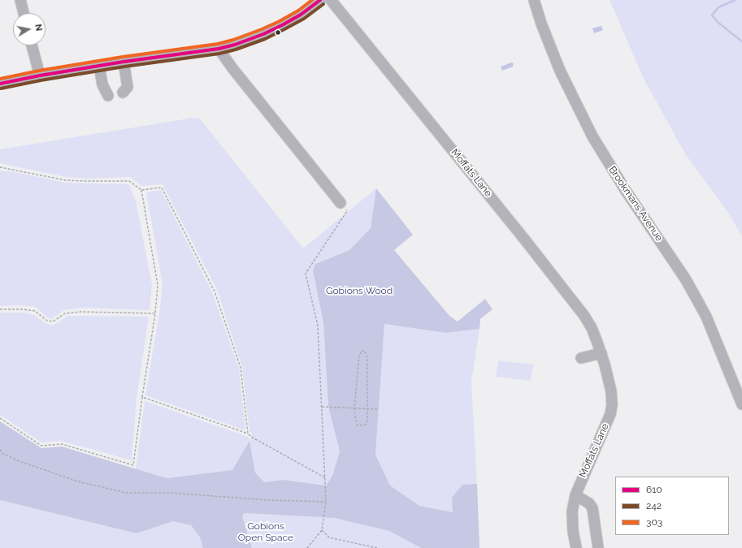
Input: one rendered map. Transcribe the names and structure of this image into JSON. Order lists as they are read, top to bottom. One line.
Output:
{"streets":{"street":["Moffats Lane","Brookmans Avenue"]},"parks":["Gobions Wood","Gobions Open Space"],"lines":["transit line 610","transit line 303","transit line 242"],"legend":["610","242","303"],"north":"right"}
